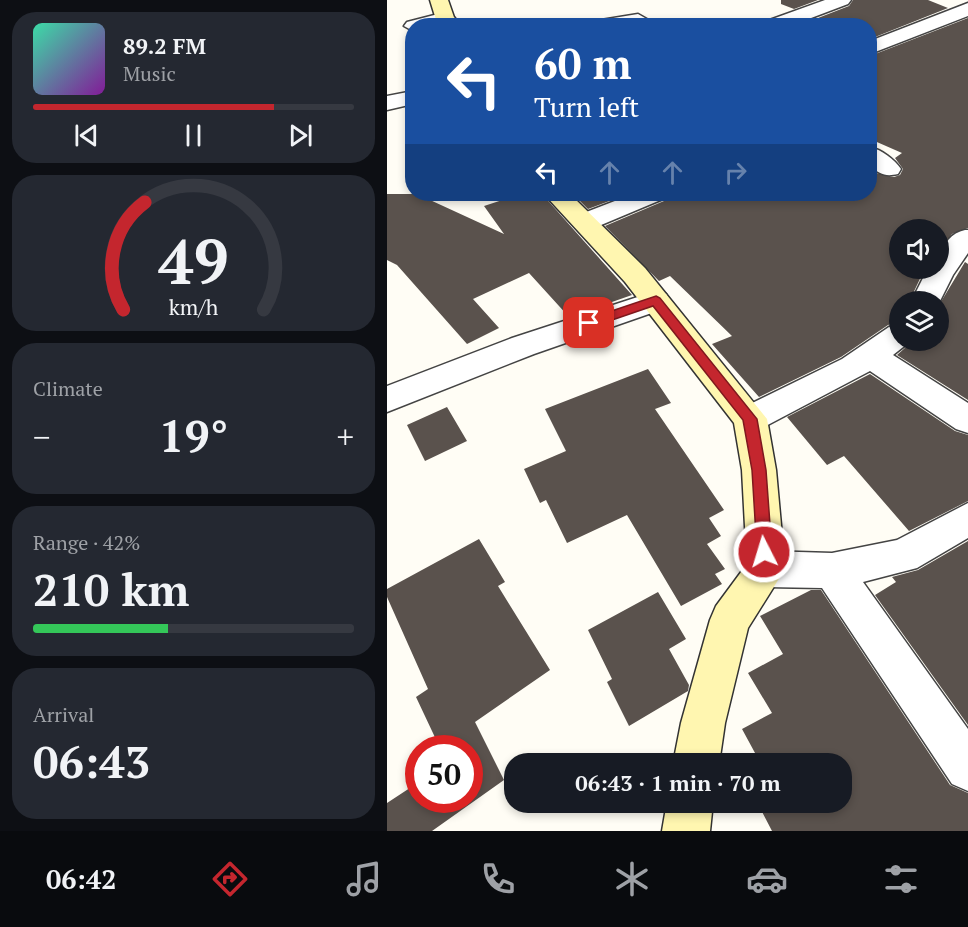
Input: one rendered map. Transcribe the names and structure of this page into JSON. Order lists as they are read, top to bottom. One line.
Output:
{"page":{"turn":["60 m","Turn left"],"song":["89.2 FM","Music"],"tile":["Climate",["Range · 42%","210 km"],["Arrival","06:43"]],"heat":["−","19°","+"],"limit":"50","trip":"06:43 · 1 min · 70 m","tabs":"06:42","gauge":["49","km/h"]}}
